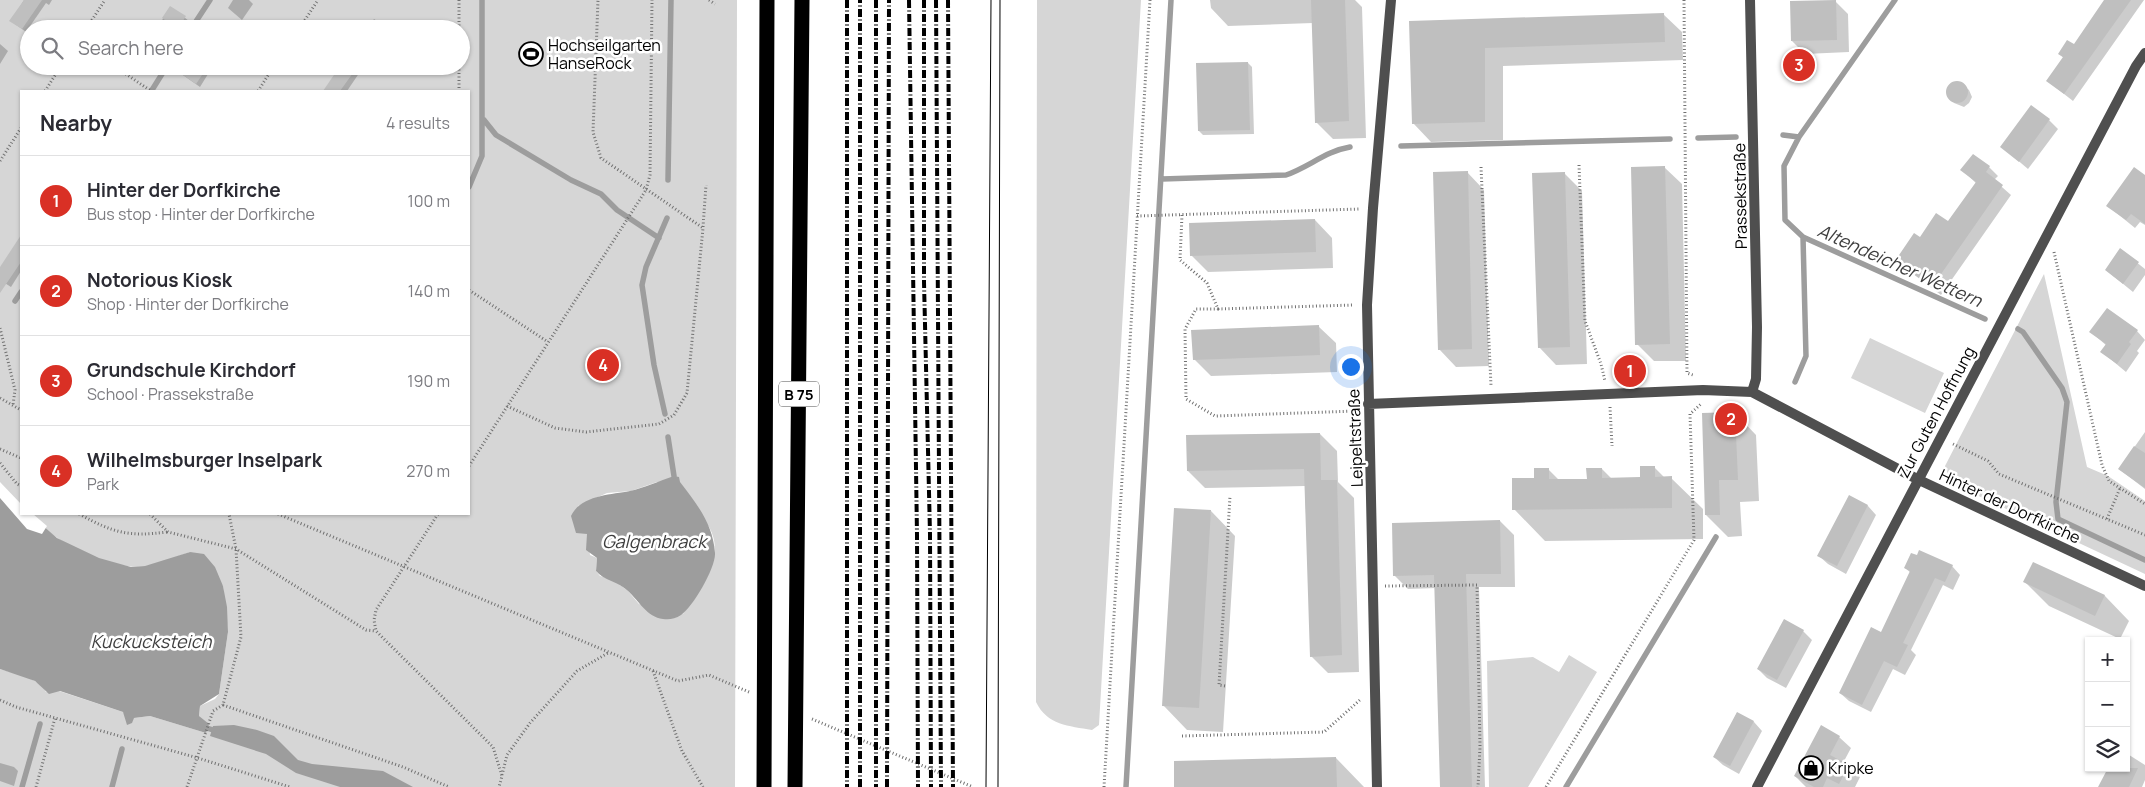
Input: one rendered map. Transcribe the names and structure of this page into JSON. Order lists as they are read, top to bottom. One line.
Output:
{"streets":{"highway":["B 75"],"street":["Prassekstraße","Zur Guten Hoffnung","Leipeltstraße","Hinter der Dorfkirche"]},"crossings":[["Prassekstraße","Hinter der Dorfkirche"],["Zur Guten Hoffnung","Hinter der Dorfkirche"],["Leipeltstraße","Hinter der Dorfkirche"]],"water":["Altendeicher Wettern","Galgenbrack","Kuckucksteich"],"places":{"sports":["Hochseilgarten HanseRock"],"shop":["Kripke"]},"page":{"search":"Search here","pins":["3","4","1","2"],"heading":["Nearby","4 results"],"list":[{"mark":"1","name":"Hinter der Dorfkirche","note":"Bus stop · Hinter der Dorfkirche","value":"100 m"},{"mark":"2","name":"Notorious Kiosk","note":"Shop · Hinter der Dorfkirche","value":"140 m"},{"mark":"3","name":"Grundschule Kirchdorf","note":"School · Prassekstraße","value":"190 m"},{"mark":"4","name":"Wilhelmsburger Inselpark","note":"Park","value":"270 m"}],"map_buttons":["+","−"]}}
